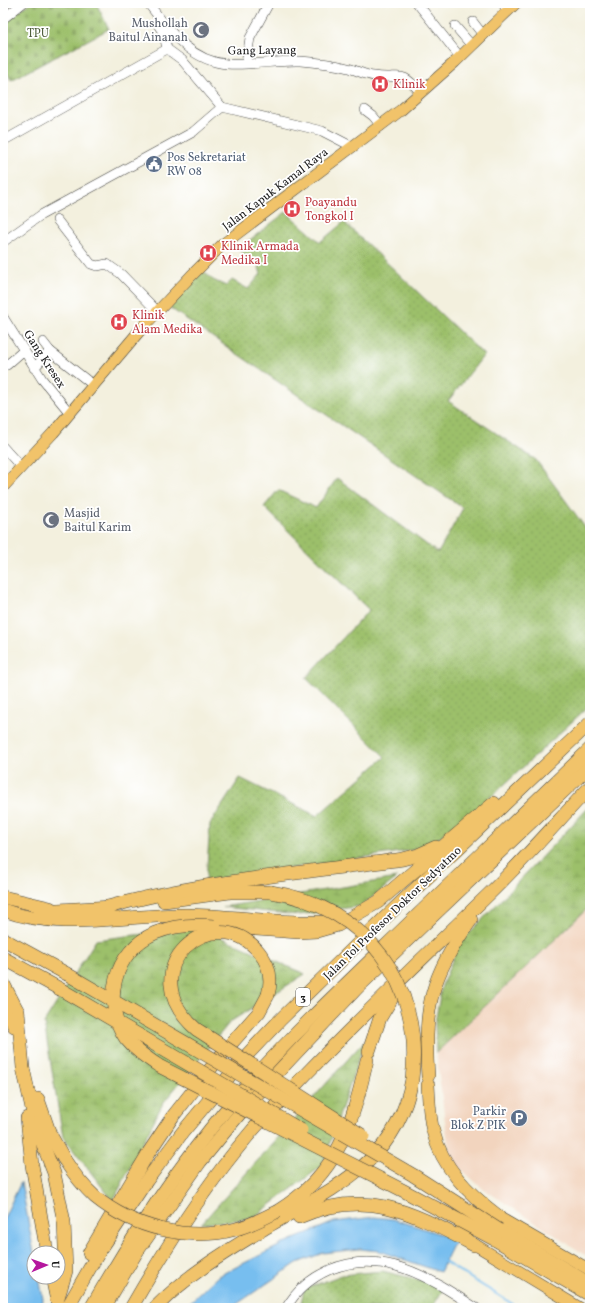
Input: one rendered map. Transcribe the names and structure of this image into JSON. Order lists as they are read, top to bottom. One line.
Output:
{"streets":{"highway":["Jalan Tol Profesor Doktor Sedyatmo","3"],"main road":["Jalan Kapuk Kamal Raya"],"street":["Gang Layang","Gang Kresex"]},"crossings":[["Gang Layang","Jalan Kapuk Kamal Raya"],["Jalan Kapuk Kamal Raya","Gang Kresex"]],"parks":["TPU"],"places":{"mosque":["Mushollah Baitul Ainanah","Masjid Baitul Karim"],"hospital":["Klinik","Poayandu Tongkol I","Klinik Armada Medika I","Klinik Alam Medika"],"public building":["Pos Sekretariat RW 08"],"parking":["Parkir Blok Z PIK"]},"north":"right"}
